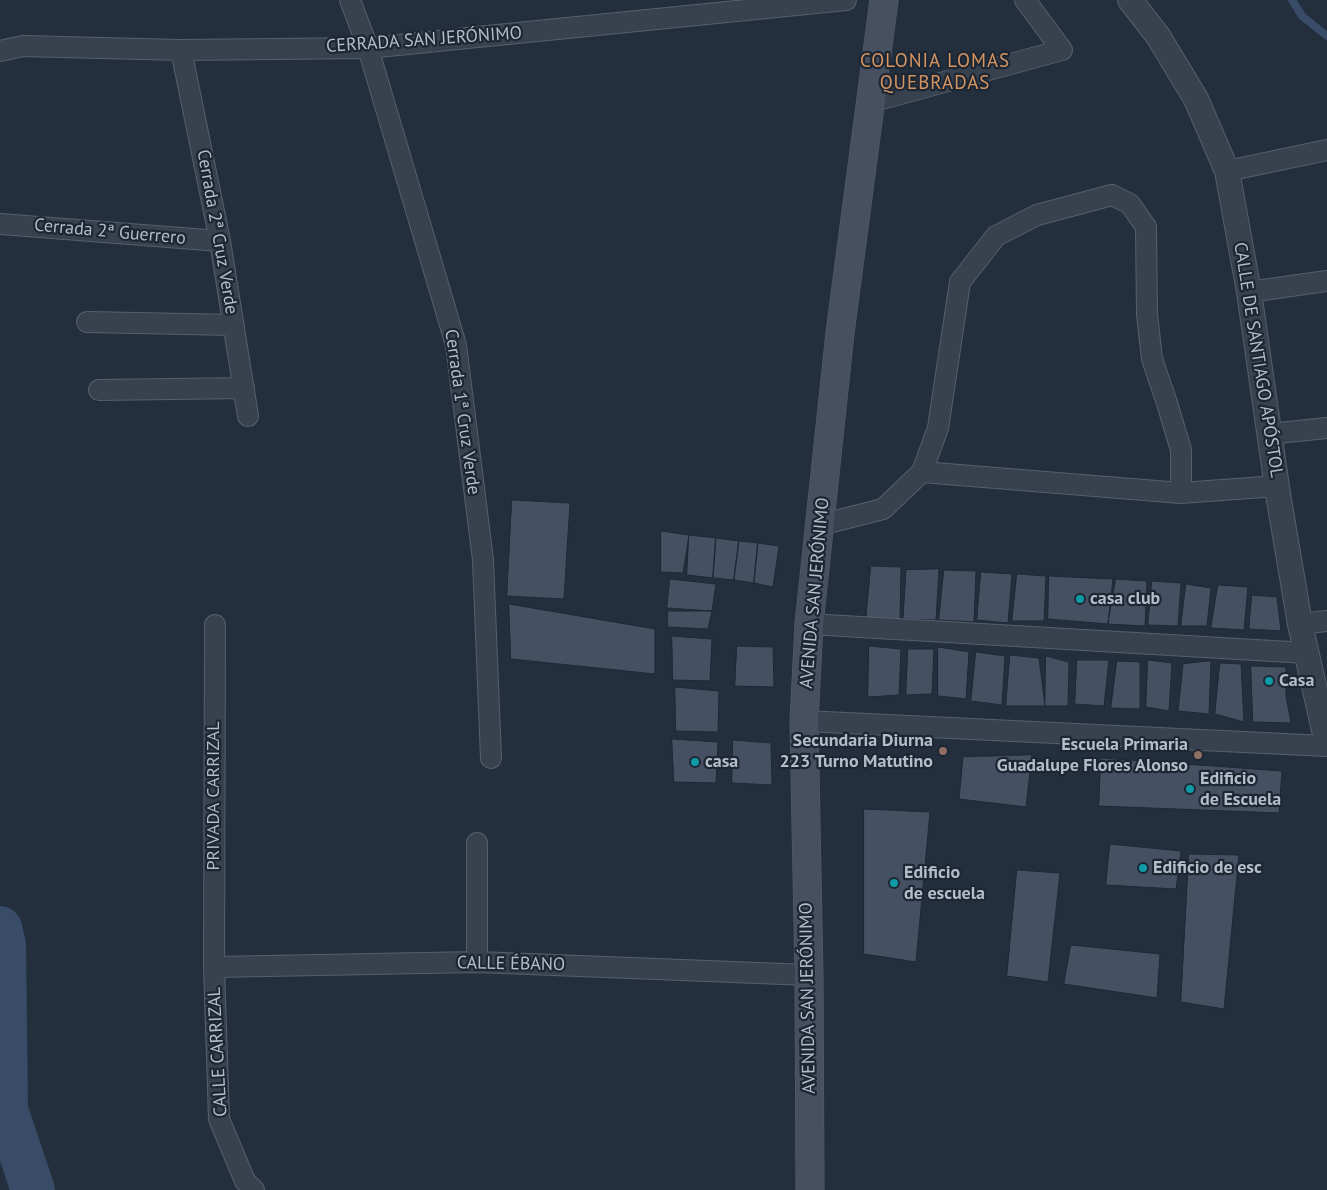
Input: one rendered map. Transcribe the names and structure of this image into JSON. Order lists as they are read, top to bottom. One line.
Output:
{"streets":{"main road":["AVENIDA SAN JERÓNIMO"],"street":["CERRADA SAN JERÓNIMO","Cerrada 2ª Guerrero","Cerrada 2ª Cruz Verde","CALLE DE SANTIAGO APÓSTOL","Cerrada 1ª Cruz Verde","PRIVADA CARRIZAL","CALLE ÉBANO","CALLE CARRIZAL"]},"crossings":[["CERRADA SAN JERÓNIMO","Cerrada 2ª Cruz Verde"],["CERRADA SAN JERÓNIMO","Cerrada 1ª Cruz Verde"],["Cerrada 2ª Guerrero","Cerrada 2ª Cruz Verde"],["AVENIDA SAN JERÓNIMO","CALLE ÉBANO"],["PRIVADA CARRIZAL","CALLE ÉBANO"],["PRIVADA CARRIZAL","CALLE CARRIZAL"],["CALLE ÉBANO","CALLE CARRIZAL"]],"districts":["COLONIA LOMAS QUEBRADAS"],"places":["casa club","Casa","Secundaria Diurna 223 Turno Matutino","Escuela Primaria Guadalupe Flores Alonso","casa","Edificio de Escuela","Edificio de esc","Edificio de escuela"]}
